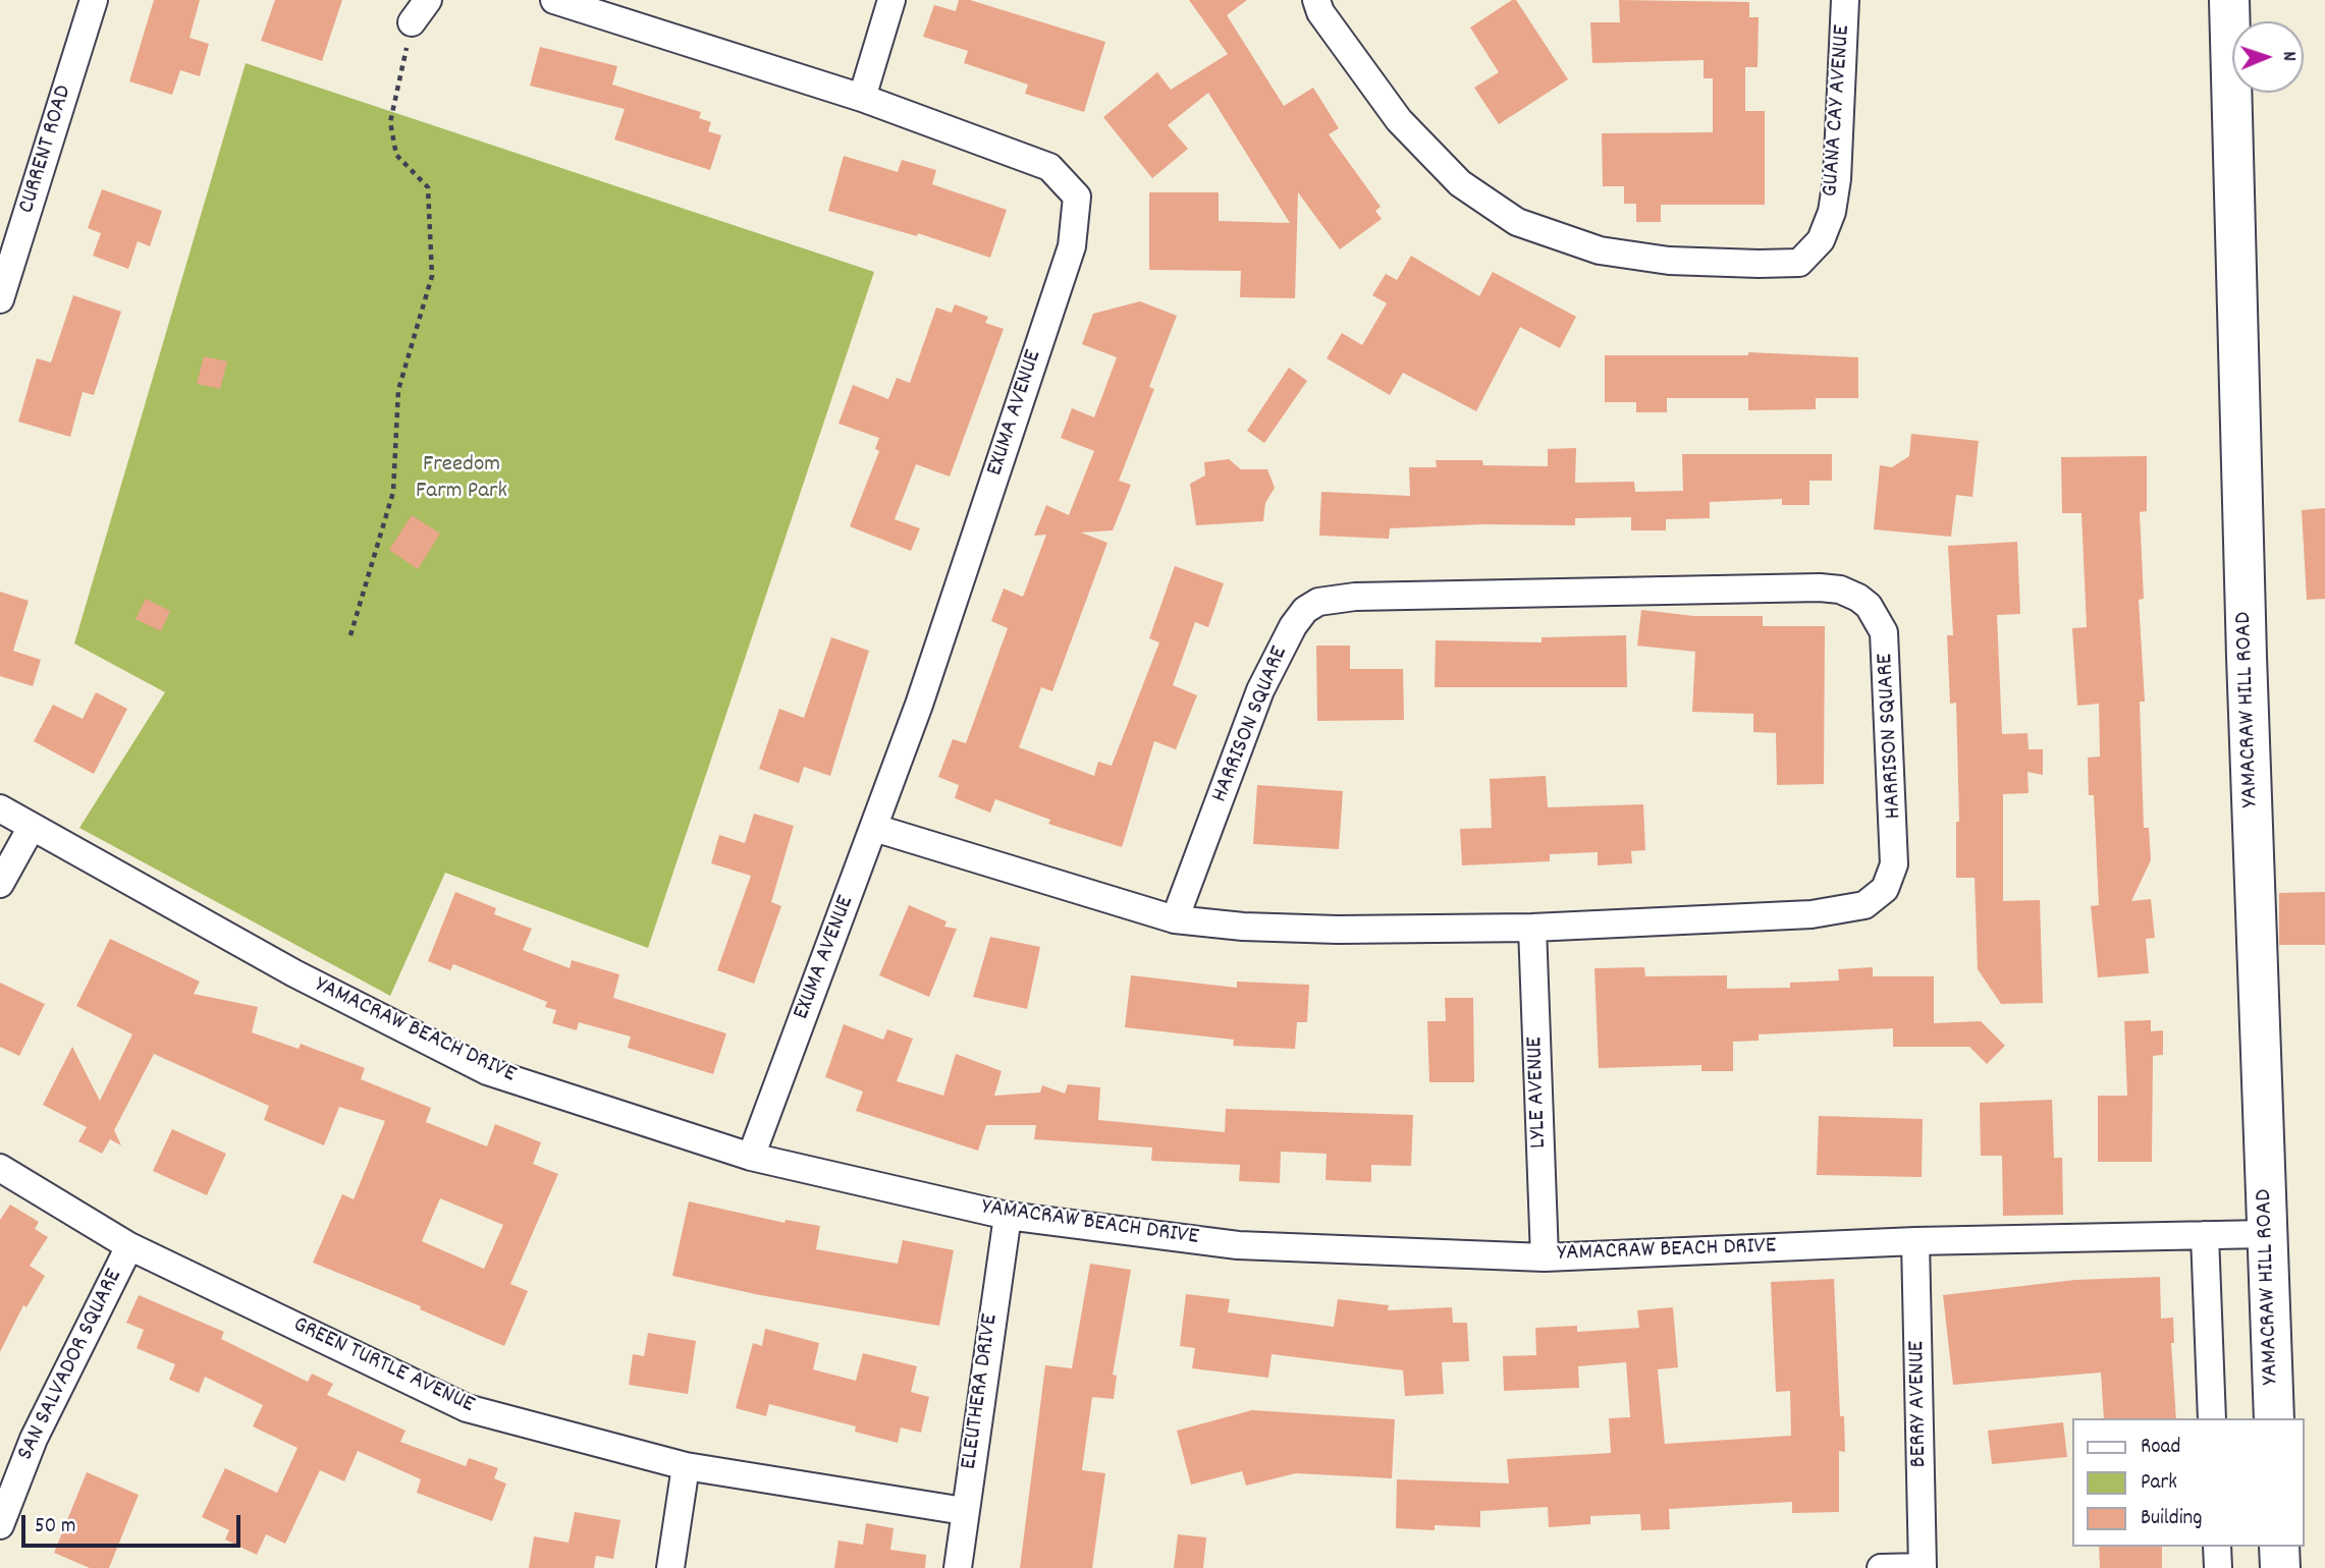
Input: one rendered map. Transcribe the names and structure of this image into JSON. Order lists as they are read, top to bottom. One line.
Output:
{"streets":{"main road":["YAMACRAW HILL ROAD"],"street":["GUANA CAY AVENUE","CURRENT ROAD","EXUMA AVENUE","HARRISON SQUARE","YAMACRAW BEACH DRIVE","LYLE AVENUE","SAN SALVADOR SQUARE","GREEN TURTLE AVENUE","ELEUTHERA DRIVE","BERRY AVENUE"]},"crossings":[["EXUMA AVENUE","HARRISON SQUARE"],["EXUMA AVENUE","YAMACRAW BEACH DRIVE"],["YAMACRAW HILL ROAD","YAMACRAW BEACH DRIVE"],["HARRISON SQUARE","LYLE AVENUE"],["YAMACRAW BEACH DRIVE","LYLE AVENUE"],["YAMACRAW BEACH DRIVE","ELEUTHERA DRIVE"],["YAMACRAW BEACH DRIVE","BERRY AVENUE"],["SAN SALVADOR SQUARE","GREEN TURTLE AVENUE"],["GREEN TURTLE AVENUE","ELEUTHERA DRIVE"]],"parks":["Freedom Farm Park"],"legend":["Road","Park","Building"],"scale_bar":"50 m","north":"right"}
